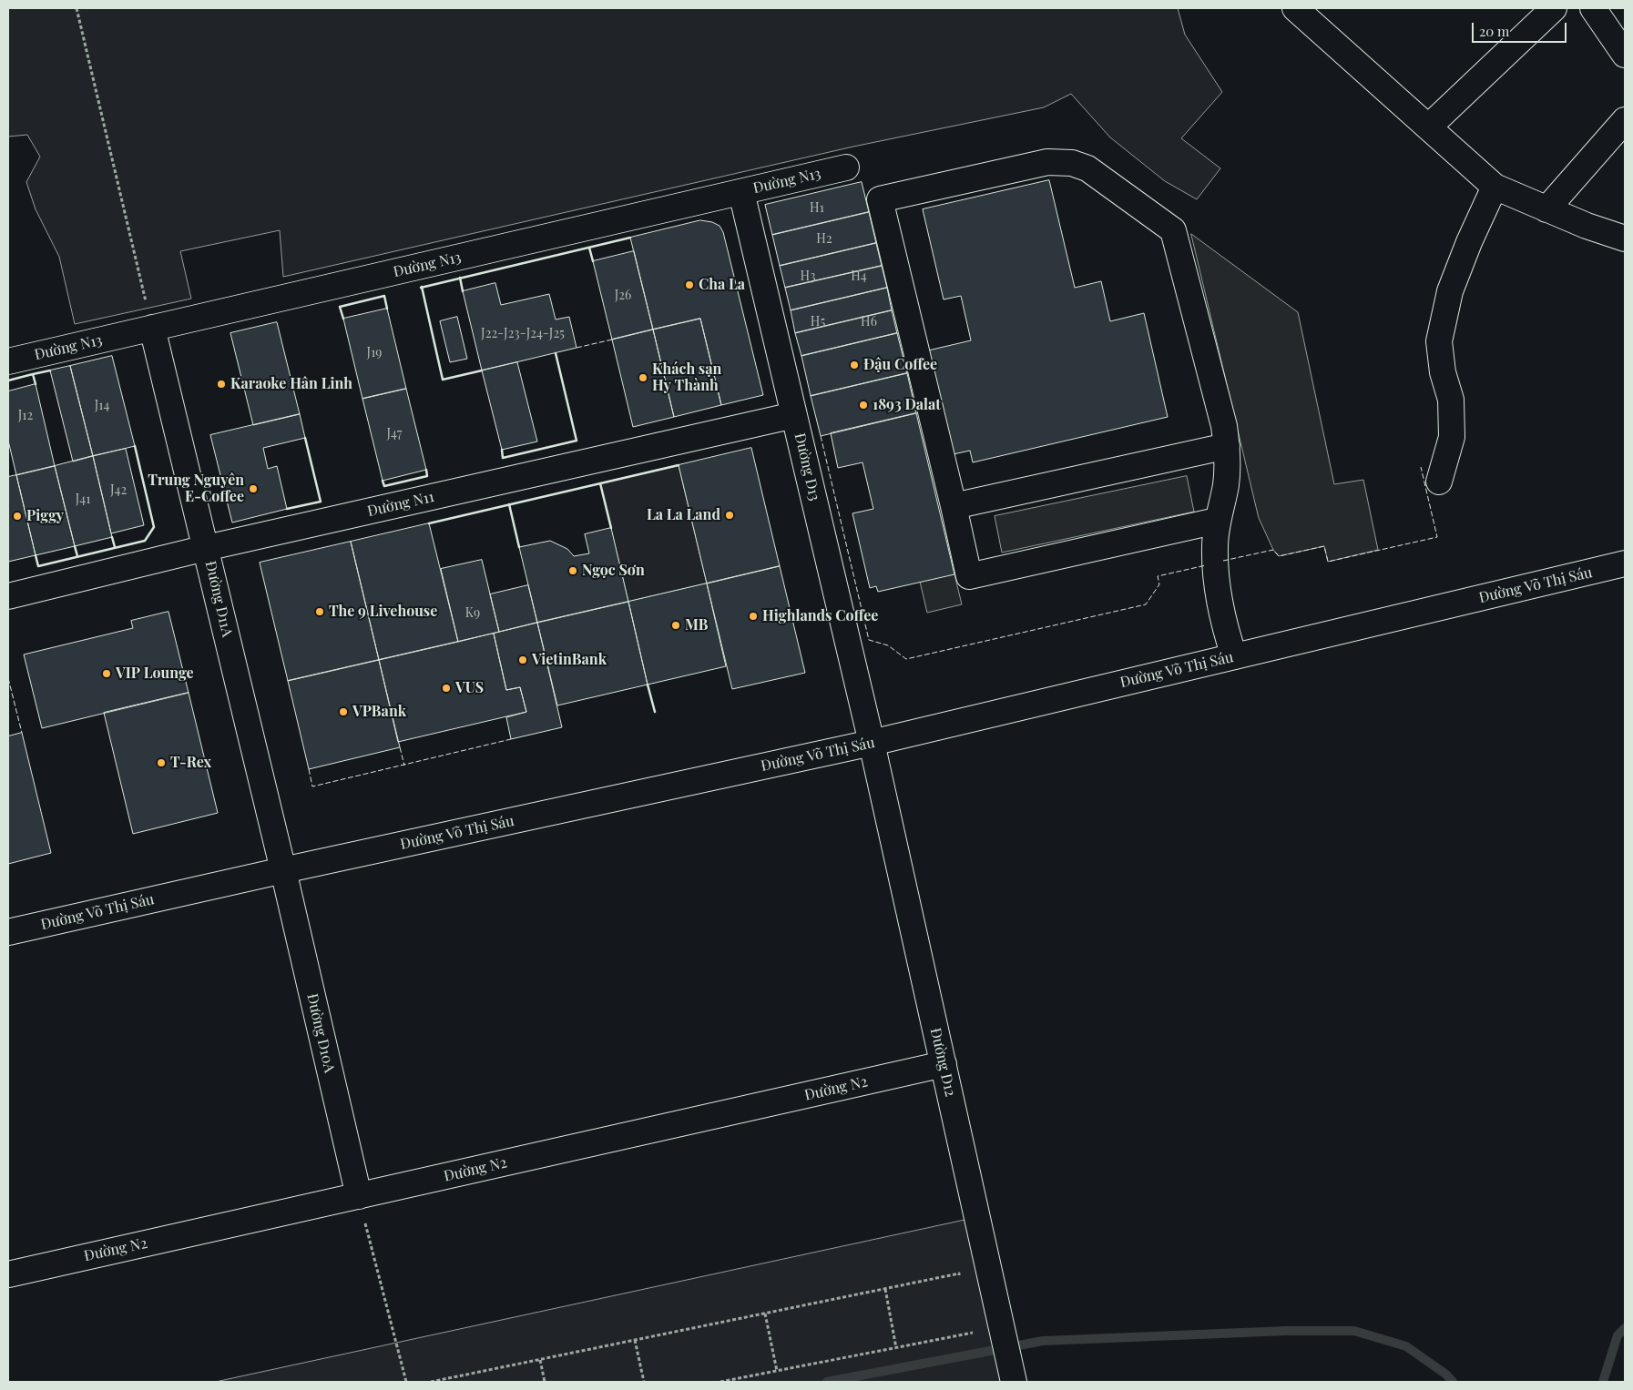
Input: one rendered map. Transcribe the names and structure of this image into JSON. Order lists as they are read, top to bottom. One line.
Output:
{"streets":{"street":["Đường N13","Đường D13","Đường N11","Đường Võ Thị Sáu","Đường D11A","Đường D10A","Đường D12","Đường N2"]},"crossings":[["Đường N13","Đường D13"],["Đường N13","Đường D11A"],["Đường D13","Đường N11"],["Đường D13","Đường Võ Thị Sáu"],["Đường D13","Đường D12"],["Đường N11","Đường D11A"],["Đường Võ Thị Sáu","Đường D11A"],["Đường Võ Thị Sáu","Đường D10A"],["Đường Võ Thị Sáu","Đường D12"],["Đường D11A","Đường D10A"],["Đường D10A","Đường N2"],["Đường D12","Đường N2"]],"places":["Cha La","Đậu Coffee","Khách sạn Hy Thành","Karaoke Hân Linh","1893 Dalat","Trung Nguyên E-Coffee","La La Land","Piggy","Ngọc Sơn","The 9 Livehouse","Highlands Coffee","MB","VietinBank","VIP Lounge","VUS","VPBank","T-Rex"],"house_numbers":["H1","H2","H3","H4","J26","H5","H6","J22-J23-J24-J25","J19","J14","J12","J47","J42","J41","K9"],"scale_bar":"20 m"}
